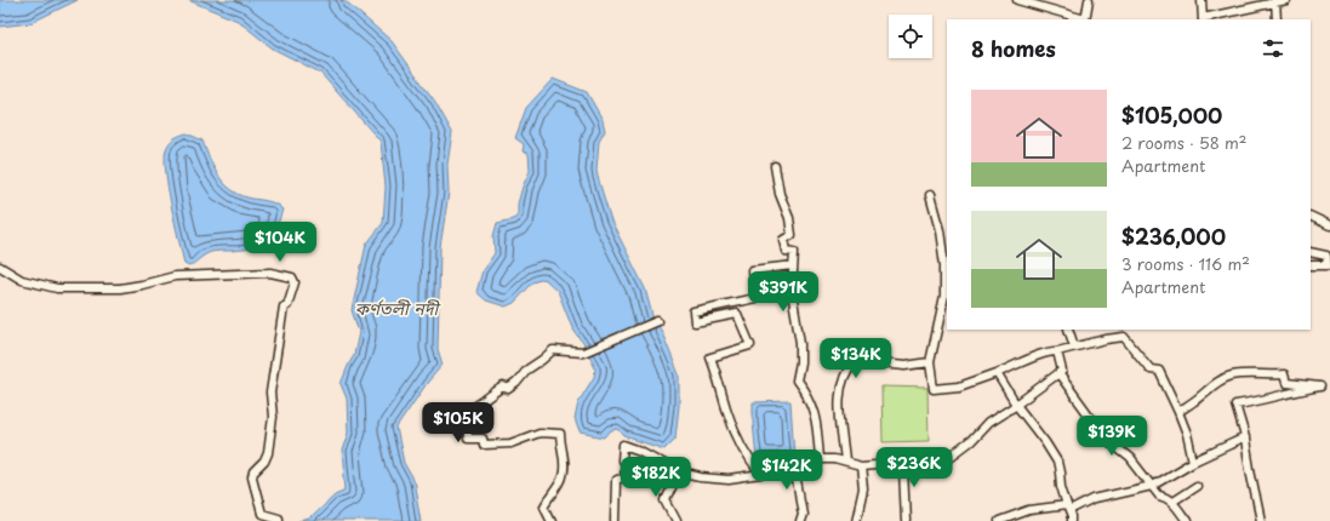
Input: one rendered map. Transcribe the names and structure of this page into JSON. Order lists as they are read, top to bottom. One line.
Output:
{"water":["কর্ণতলী নদী"],"page":{"heading":"8 homes","list":[{"name":"$105,000","note":"2 rooms · 58 m² · Apartment"},{"name":"$236,000","note":"3 rooms · 116 m² · Apartment"}],"price":["$104K","$391K","$134K","$105K","$139K","$236K","$142K","$182K"]}}
